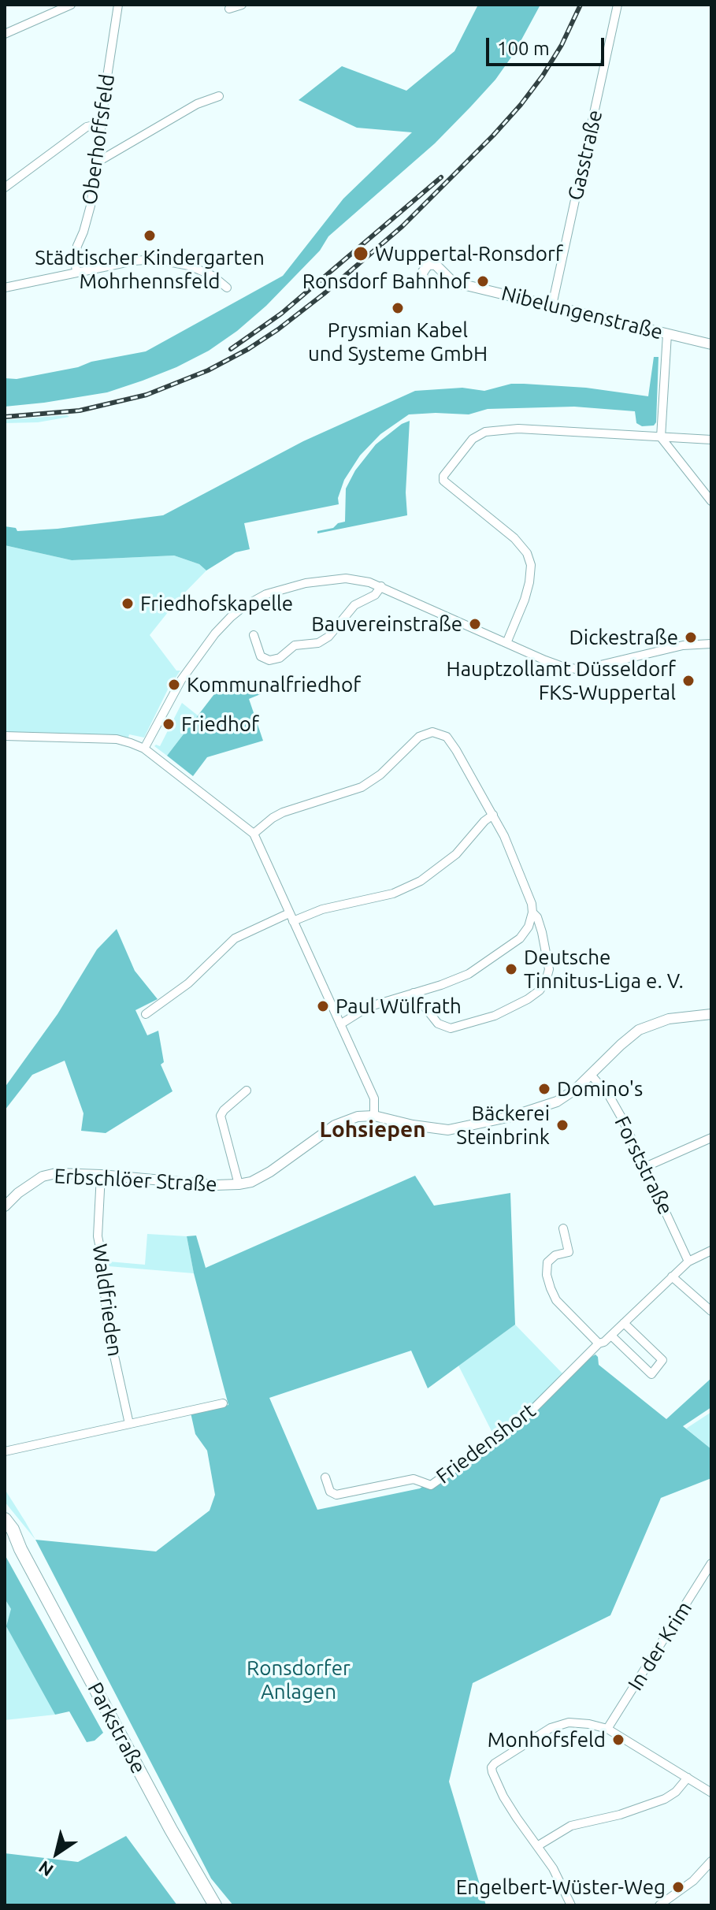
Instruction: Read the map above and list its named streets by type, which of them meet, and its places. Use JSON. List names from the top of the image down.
{
  "streets": {
    "main road": ["Parkstraße"],
    "street": [
      "Oberhoffsfeld",
      "Gasstraße",
      "Nibelungenstraße",
      "Forststraße",
      "Erbschlöer Straße",
      "Waldfrieden",
      "Friedenshort",
      "In der Krim"
    ]
  },
  "crossings": [
    ["Gasstraße", "Nibelungenstraße"],
    ["Forststraße", "Erbschlöer Straße"],
    ["Forststraße", "Friedenshort"],
    ["Erbschlöer Straße", "Waldfrieden"]
  ],
  "districts": ["Lohsiepen"],
  "parks": ["Ronsdorfer Anlagen"],
  "places": [
    "Städtischer Kindergarten Mohrhennsfeld",
    "Wuppertal-Ronsdorf",
    "Ronsdorf Bahnhof",
    "Prysmian Kabel und Systeme GmbH",
    "Friedhofskapelle",
    "Bauvereinstraße",
    "Dickestraße",
    "Hauptzollamt Düsseldorf FKS-Wuppertal",
    "Kommunalfriedhof",
    "Friedhof",
    "Deutsche Tinnitus-Liga e. V.",
    "Paul Wülfrath",
    "Domino's",
    "Bäckerei Steinbrink",
    "Monhofsfeld",
    "Engelbert-Wüster-Weg"
  ],
  "scale_bar": "100 m",
  "north": "bottom left"
}
